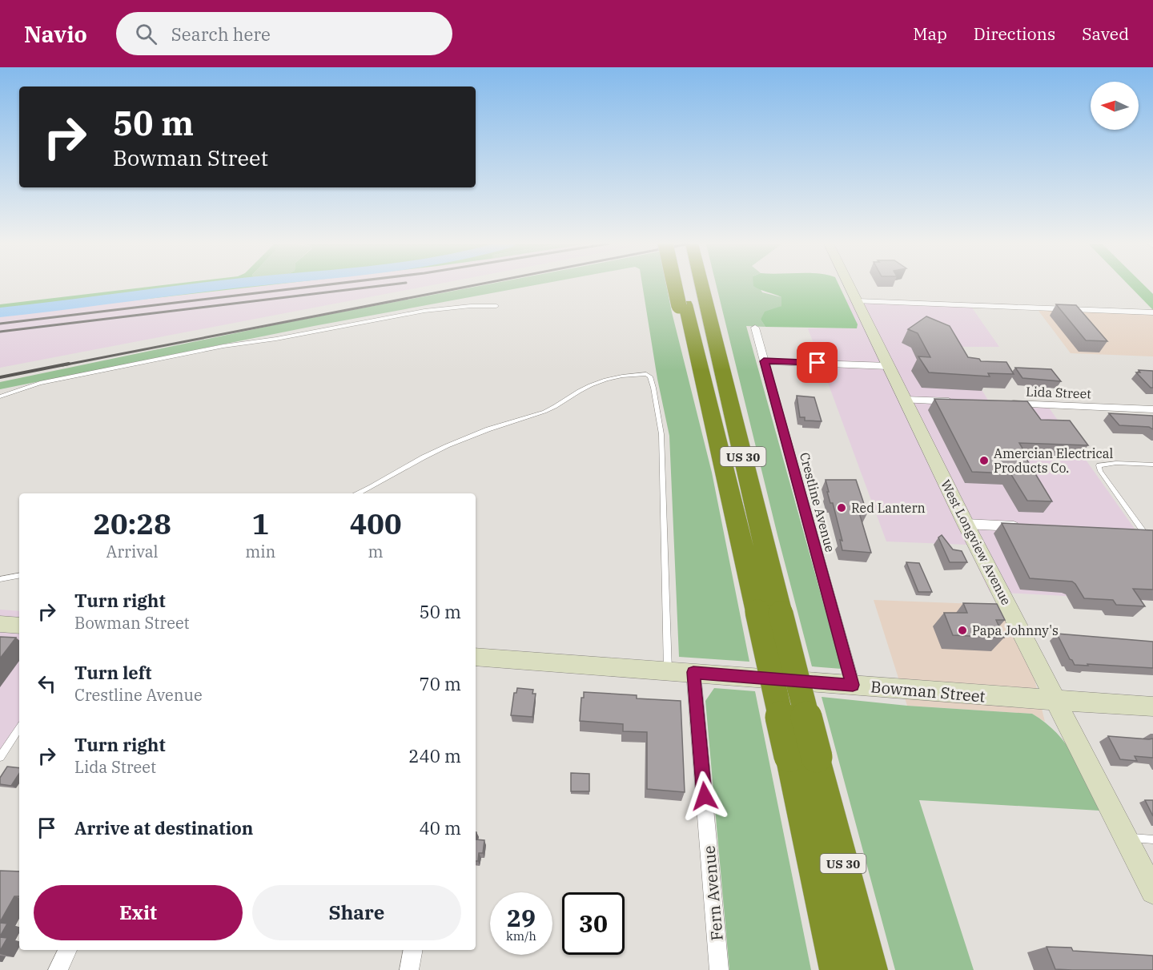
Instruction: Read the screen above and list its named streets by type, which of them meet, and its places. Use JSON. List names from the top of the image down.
{
  "streets": {
    "highway": ["US 30"],
    "street": [
      "Lida Street",
      "Crestline Avenue",
      "West Longview Avenue",
      "Bowman Street",
      "Fern Avenue"
    ]
  },
  "crossings": [
    ["Crestline Avenue", "Bowman Street"],
    ["West Longview Avenue", "Bowman Street"],
    ["Bowman Street", "Fern Avenue"]
  ],
  "places": ["Amercian Electrical Products Co.", "Red Lantern", "Papa Johnny's"],
  "north": "left",
  "page": {
    "header": "Navio",
    "search": "Search here",
    "nav": ["Map", "Directions", "Saved"],
    "turn": ["50 m", "Bowman Street"],
    "eta": [
      "20:28",
      "Arrival",
      "1",
      "min",
      "400",
      "m"
    ],
    "list": [
      {
        "name": "Turn right",
        "note": "Bowman Street",
        "value": "50 m"
      },
      {
        "name": "Turn left",
        "note": "Crestline Avenue",
        "value": "70 m"
      },
      {
        "name": "Turn right",
        "note": "Lida Street",
        "value": "240 m"
      },
      {
        "name": "Arrive at destination",
        "value": "40 m"
      }
    ],
    "buttons": ["Exit", "Share"],
    "speed": "29 km/h",
    "limit": "30"
  }
}
